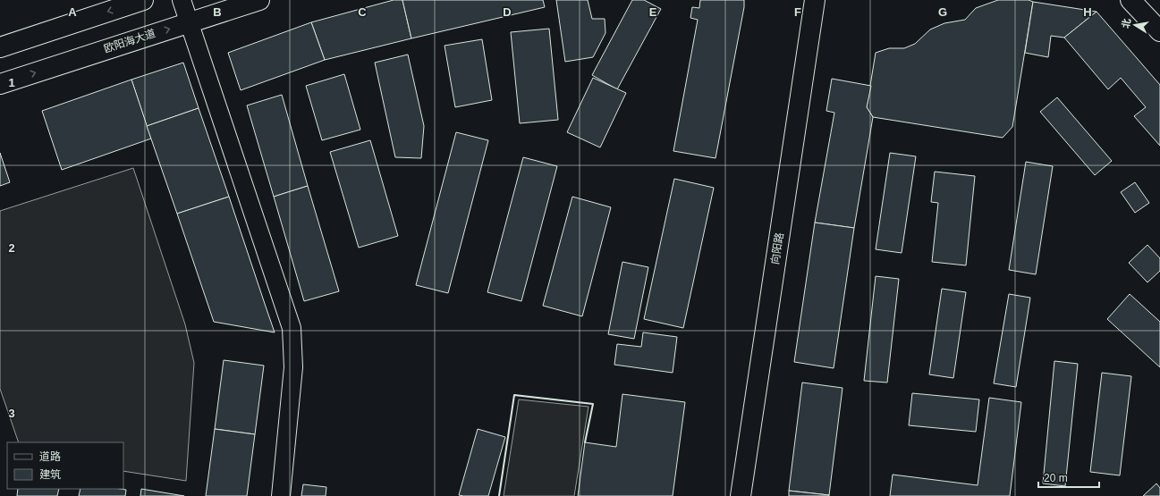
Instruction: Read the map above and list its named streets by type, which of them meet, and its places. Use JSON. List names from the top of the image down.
{
  "streets": {
    "main road": ["欧阳海大道", "向阳路"]
  },
  "legend": ["道路", "建筑"],
  "scale_bar": "20 m",
  "north": "left",
  "grid": {
    "columns": [
      "A",
      "B",
      "C",
      "D",
      "E",
      "F",
      "G",
      "H"
    ],
    "rows": ["1", "2", "3"]
  }
}
